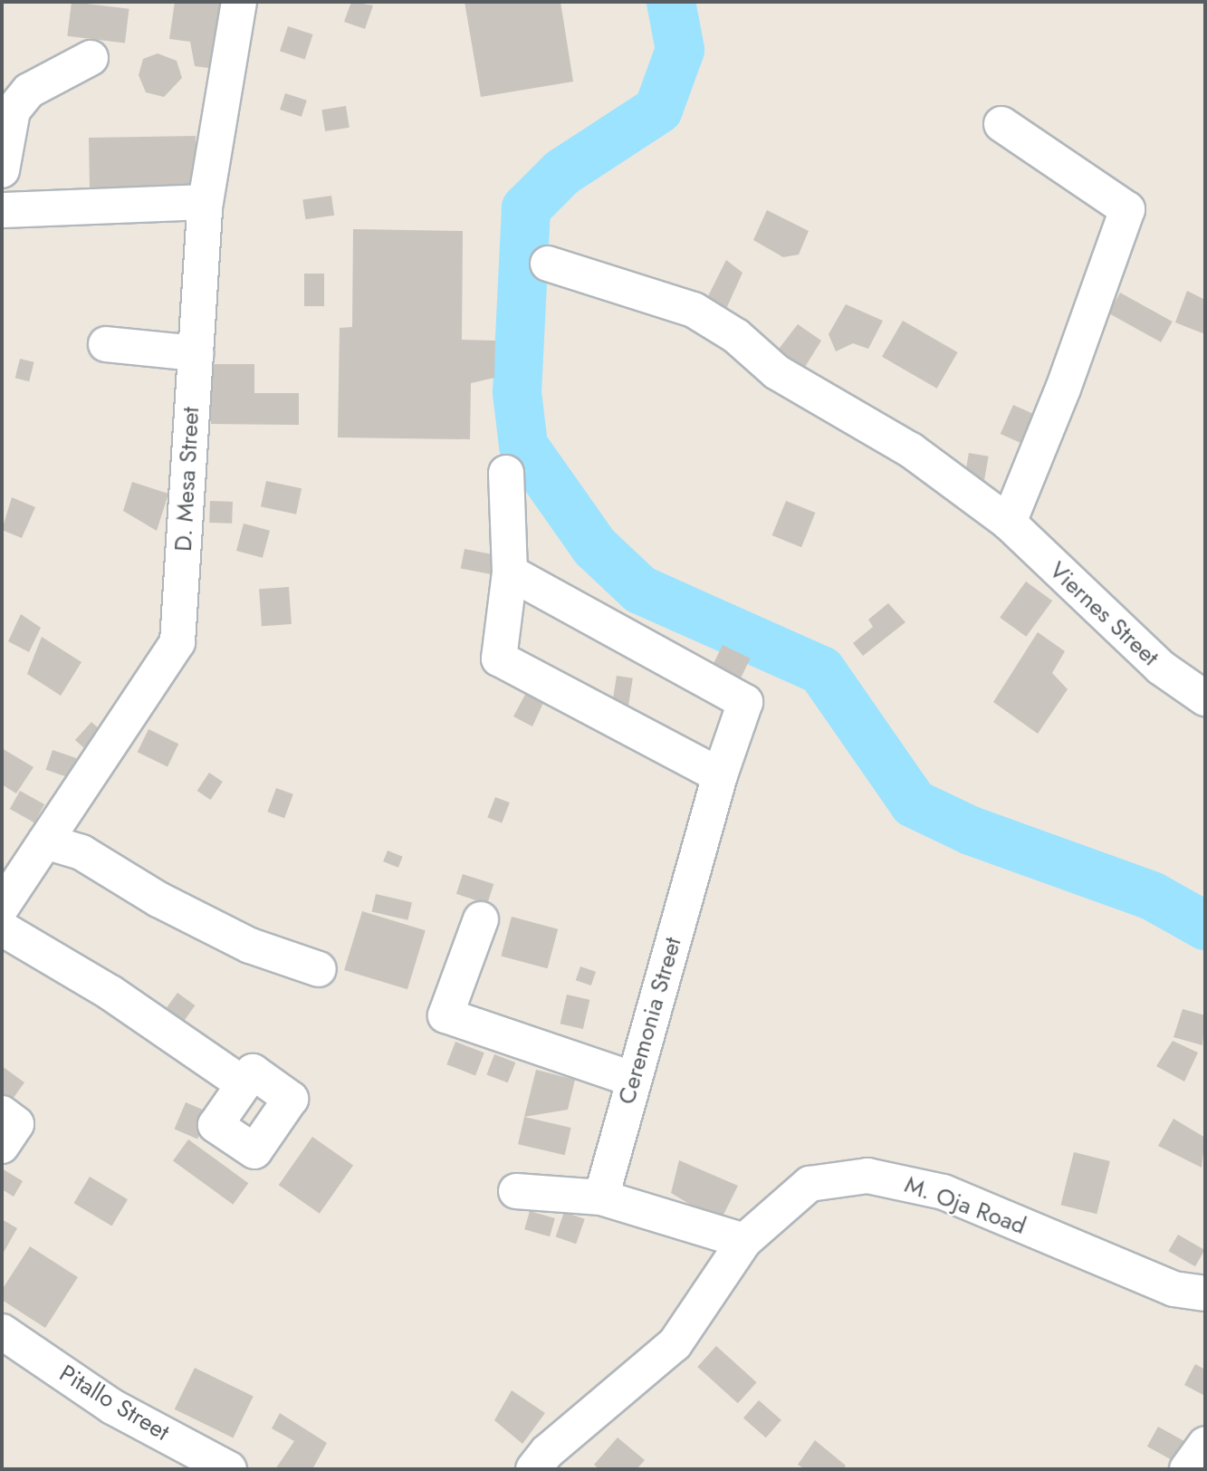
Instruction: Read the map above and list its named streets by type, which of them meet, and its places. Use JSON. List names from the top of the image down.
{
  "streets": {
    "street": [
      "D. Mesa Street",
      "Viernes Street",
      "Ceremonia Street",
      "M. Oja Road",
      "Pitallo Street"
    ]
  }
}
